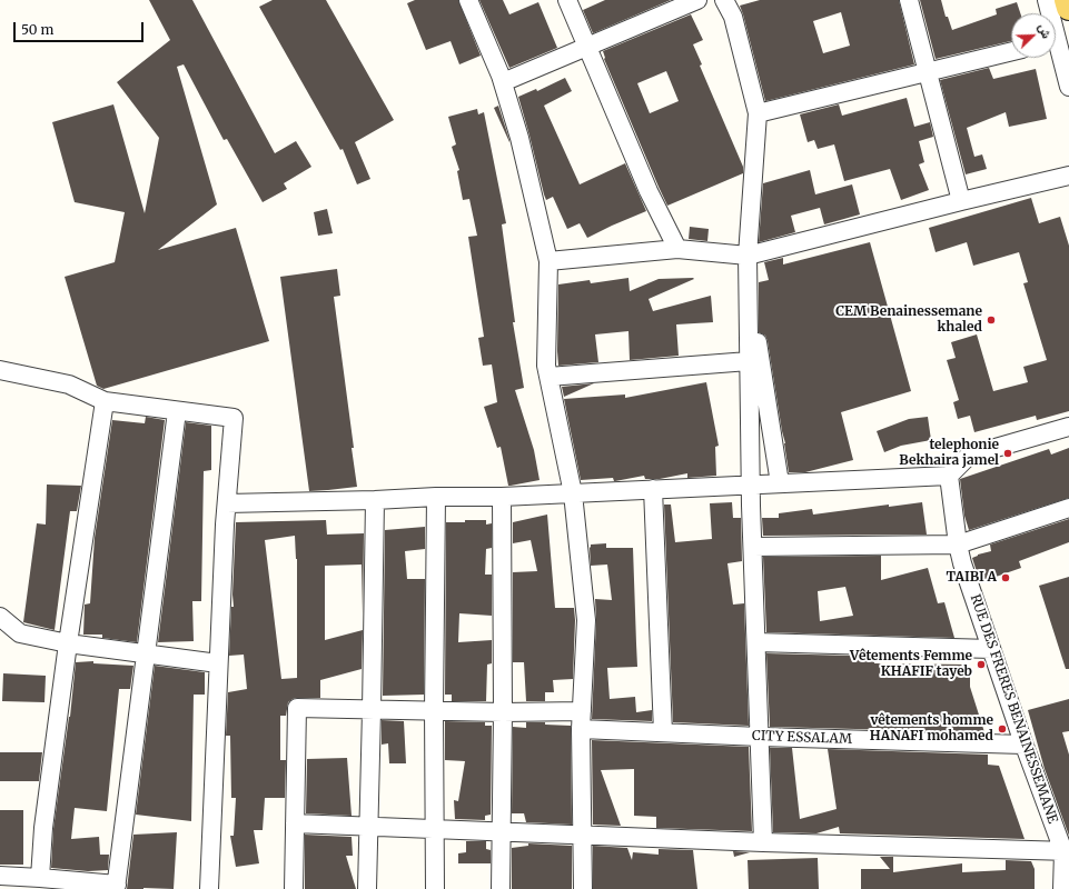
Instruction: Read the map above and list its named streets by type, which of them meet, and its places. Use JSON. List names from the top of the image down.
{
  "streets": {
    "street": ["RUE DES FRERES BENAINESSEMANE", "CITY ESSALAM"]
  },
  "crossings": [
    ["RUE DES FRERES BENAINESSEMANE", "CITY ESSALAM"]
  ],
  "places": [
    "CEM Benainessemane khaled",
    "telephonie Bekhaira jamel",
    "TAIBI A",
    "Vêtements Femme KHAFIF tayeb",
    "vêtements homme HANAFI mohamed"
  ],
  "scale_bar": "50 m",
  "north": "top right"
}
